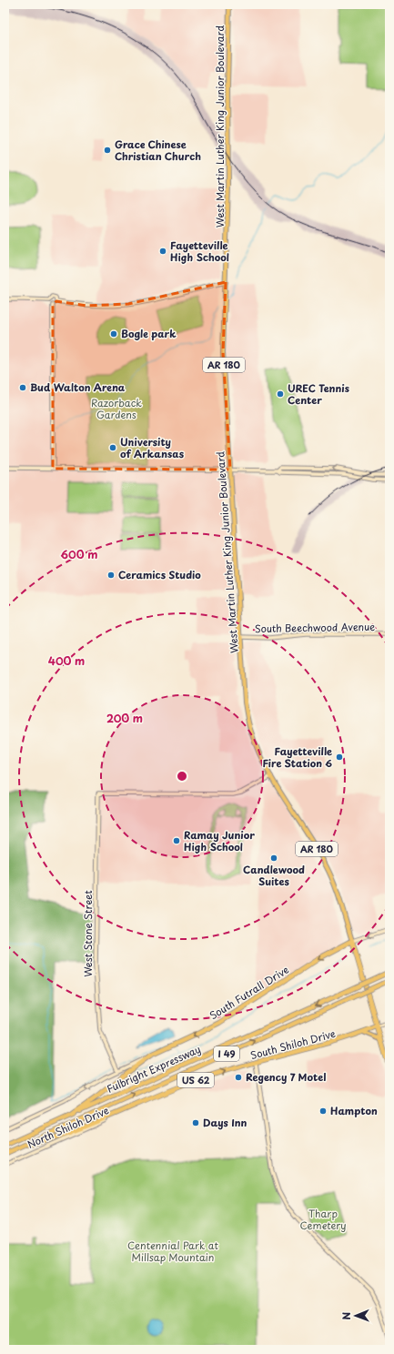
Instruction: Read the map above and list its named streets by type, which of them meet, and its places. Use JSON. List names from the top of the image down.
{
  "streets": {
    "highway": [
      "West Martin Luther King Junior Boulevard",
      "South Futrall Drive",
      "South Shiloh Drive",
      "I 49",
      "Fulbright Expressway",
      "US 62"
    ],
    "main road": ["AR 180"],
    "street": ["South Beechwood Avenue", "West Stone Street", "North Shiloh Drive"]
  },
  "crossings": [
    ["West Martin Luther King Junior Boulevard", "South Beechwood Avenue"],
    ["West Martin Luther King Junior Boulevard", "West Stone Street"],
    ["West Martin Luther King Junior Boulevard", "South Futrall Drive"],
    ["West Martin Luther King Junior Boulevard", "South Shiloh Drive"],
    ["West Stone Street", "South Futrall Drive"],
    ["South Shiloh Drive", "US 62"],
    ["South Shiloh Drive", "North Shiloh Drive"],
    ["Fulbright Expressway", "US 62"],
    ["US 62", "North Shiloh Drive"]
  ],
  "one_way": ["South Futrall Drive", "South Shiloh Drive"],
  "parks": ["Razorback Gardens", "Tharp Cemetery", "Centennial Park at Millsap Mountain"],
  "places": [
    "Grace Chinese Christian Church",
    "Fayetteville High School",
    "Bogle park",
    "Bud Walton Arena",
    "UREC Tennis Center",
    "University of Arkansas",
    "Ceramics Studio",
    "Fayetteville Fire Station 6",
    "Ramay Junior High School",
    "Candlewood Suites",
    "Regency 7 Motel",
    "Hampton",
    "Days Inn"
  ],
  "north": "left",
  "rings": ["600 m", "400 m", "200 m"]
}
